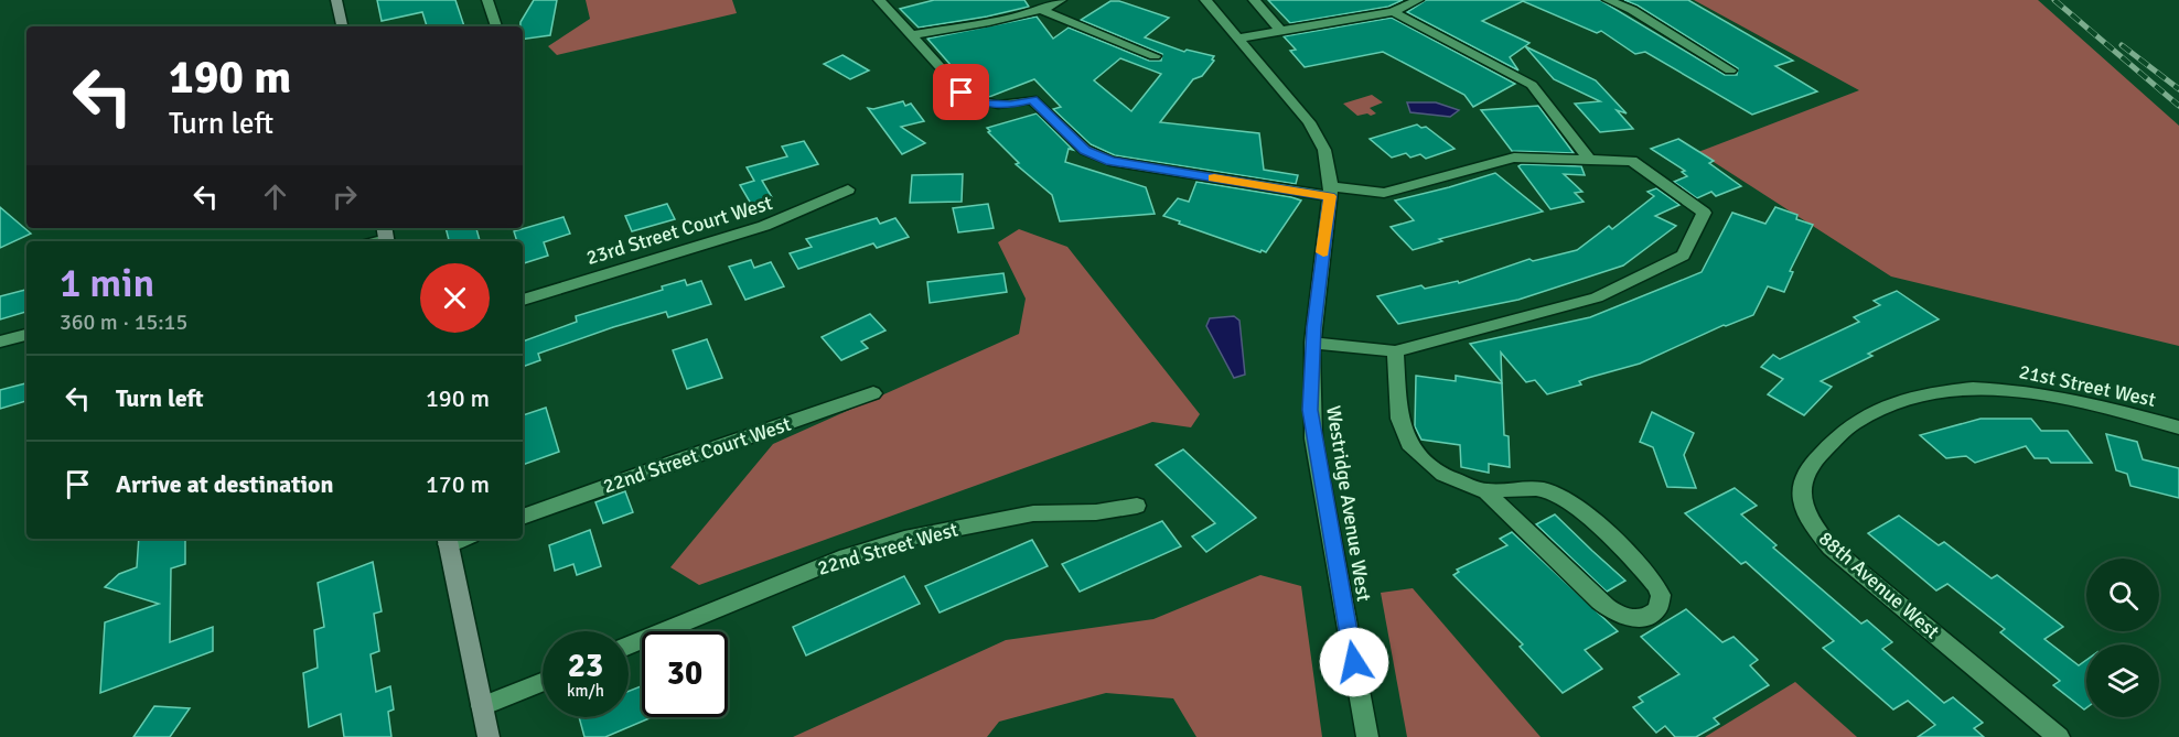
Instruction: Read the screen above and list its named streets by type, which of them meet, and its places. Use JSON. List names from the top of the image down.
{
  "streets": {
    "street": [
      "23rd Street Court West",
      "21st Street West",
      "22nd Street Court West",
      "Westridge Avenue West",
      "22nd Street West",
      "88th Avenue West"
    ]
  },
  "crossings": [
    ["21st Street West", "88th Avenue West"]
  ],
  "page": {
    "turn": ["190 m", "Turn left"],
    "heading": ["1 min", "360 m · 15:15"],
    "list": [
      {
        "name": "Turn left",
        "value": "190 m"
      },
      {
        "name": "Arrive at destination",
        "value": "170 m"
      }
    ],
    "speed": "23 km/h",
    "limit": "30"
  }
}
